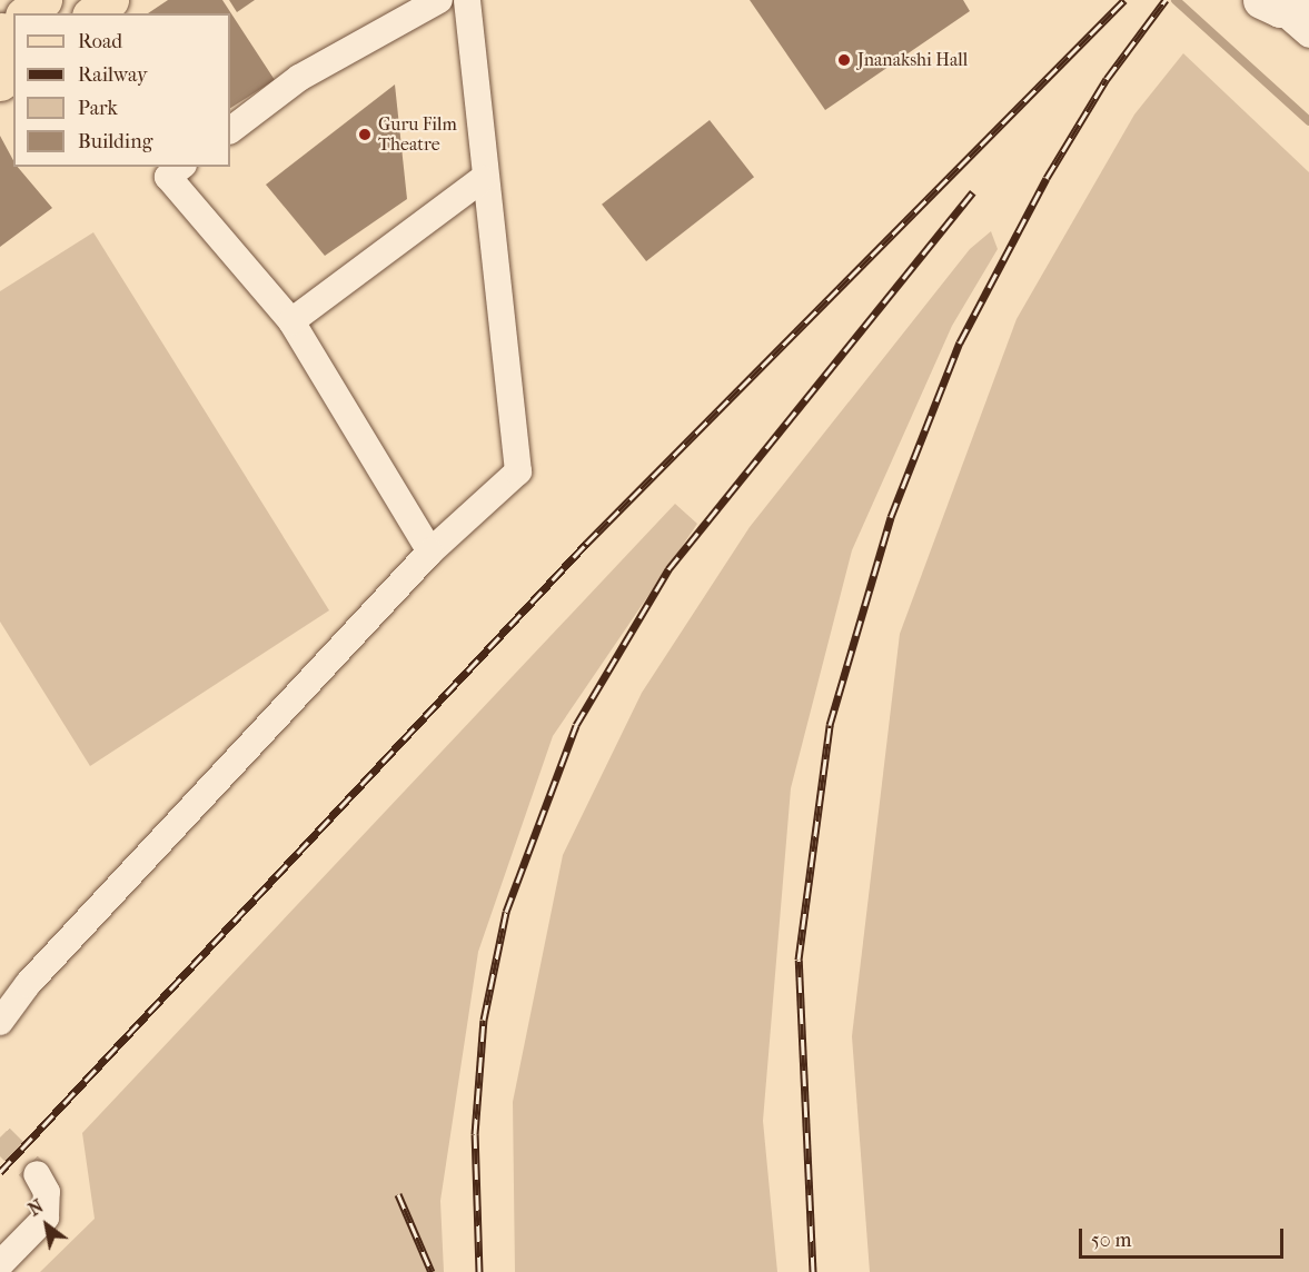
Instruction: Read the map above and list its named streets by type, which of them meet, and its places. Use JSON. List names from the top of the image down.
{
  "places": ["Jnanakshi Hall", "Guru Film Theatre"],
  "legend": [
    "Road",
    "Railway",
    "Park",
    "Building"
  ],
  "scale_bar": "50 m",
  "north": "top left"
}
